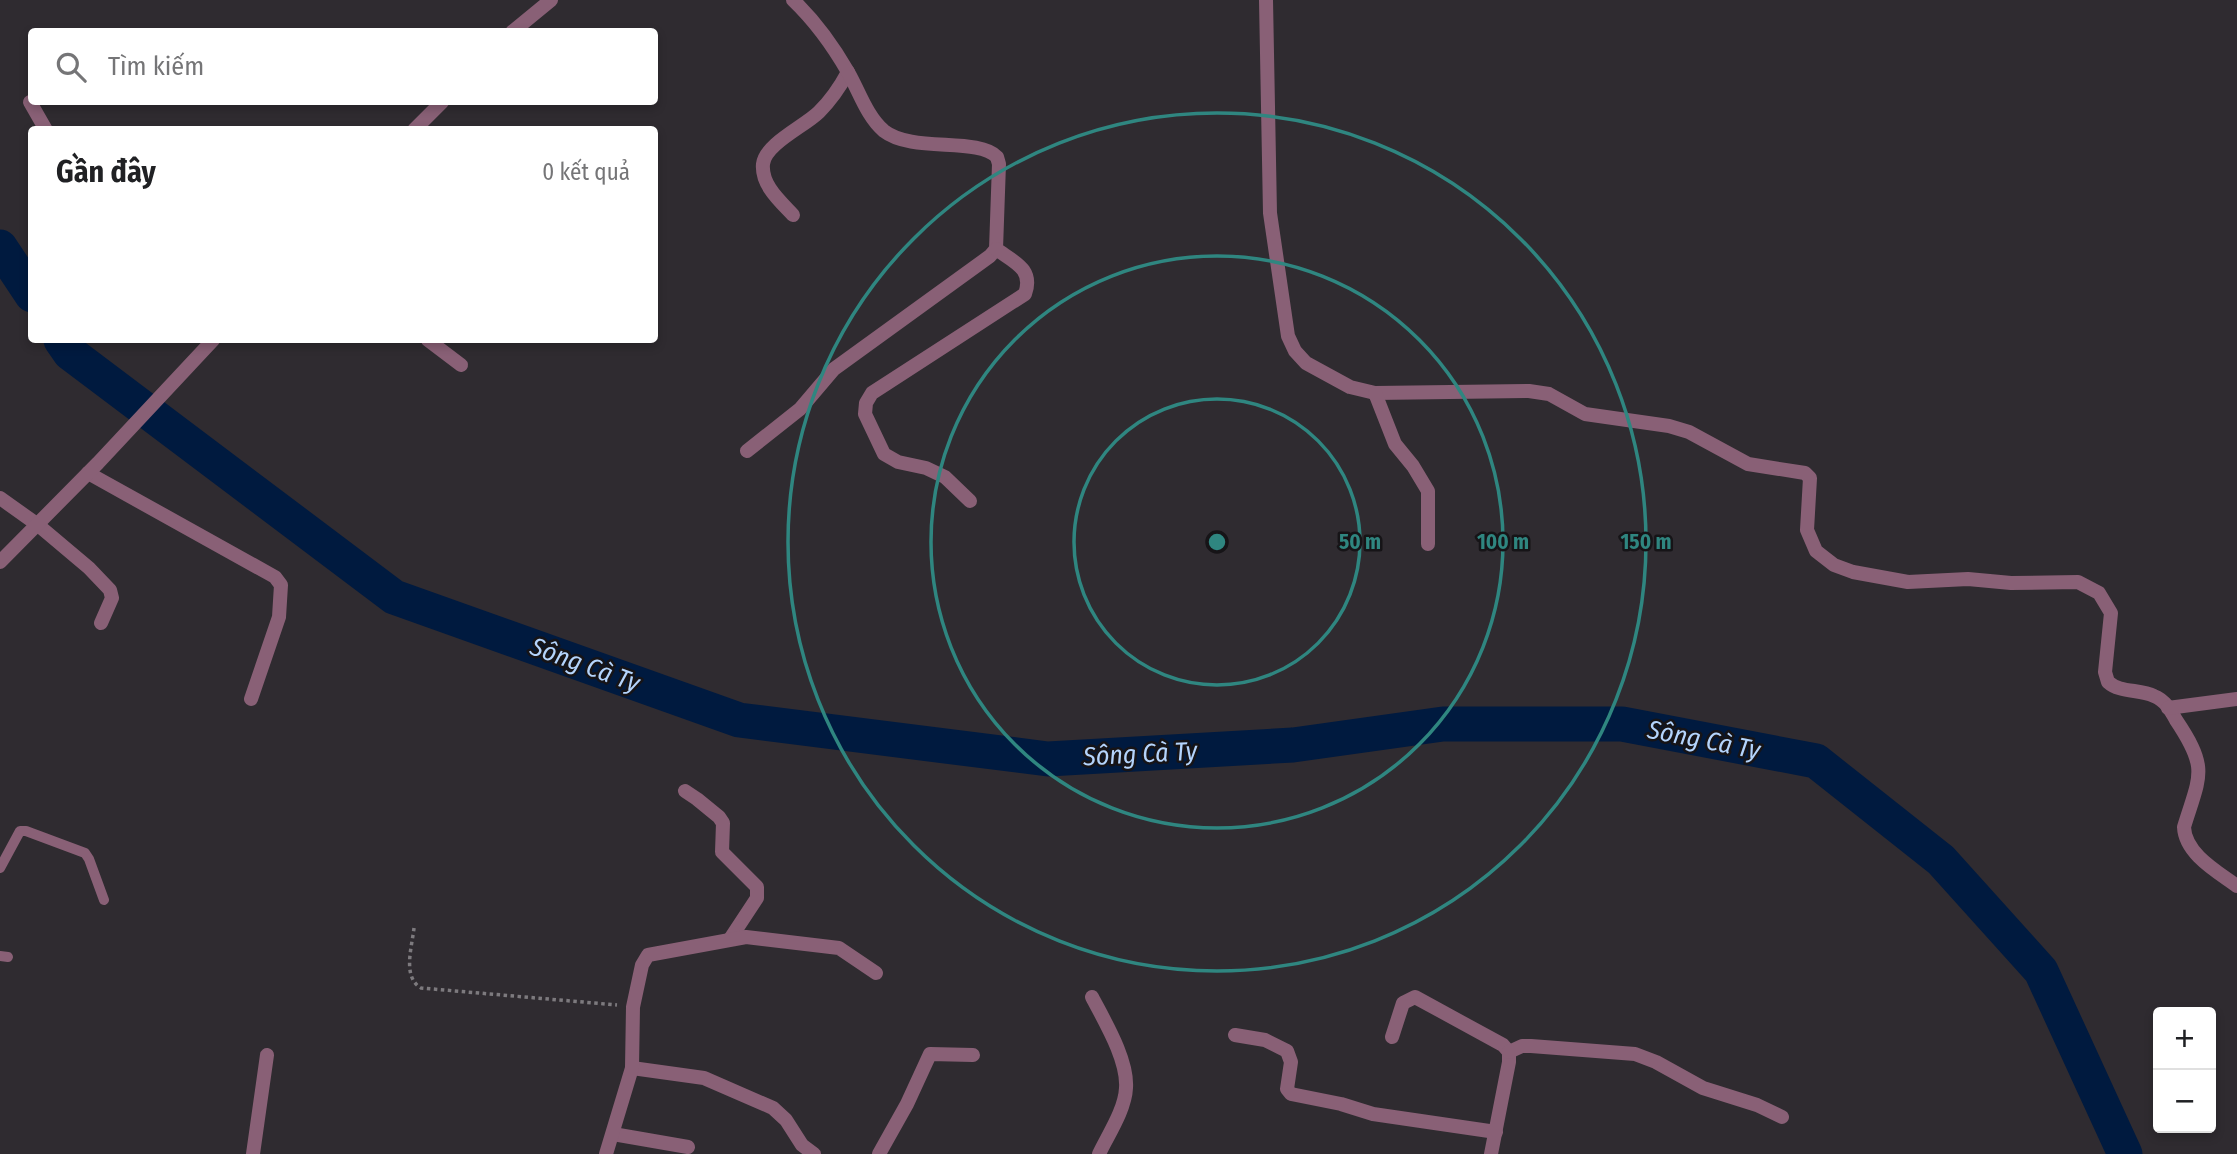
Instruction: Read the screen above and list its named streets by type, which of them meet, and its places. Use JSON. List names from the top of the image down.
{
  "water": ["Sông Cà Ty"],
  "page": {
    "search": "Tìm kiếm",
    "heading": ["Gần đây", "0 kết quả"],
    "map_buttons": ["+", "−"]
  },
  "rings": ["50 m", "100 m", "150 m"]
}
